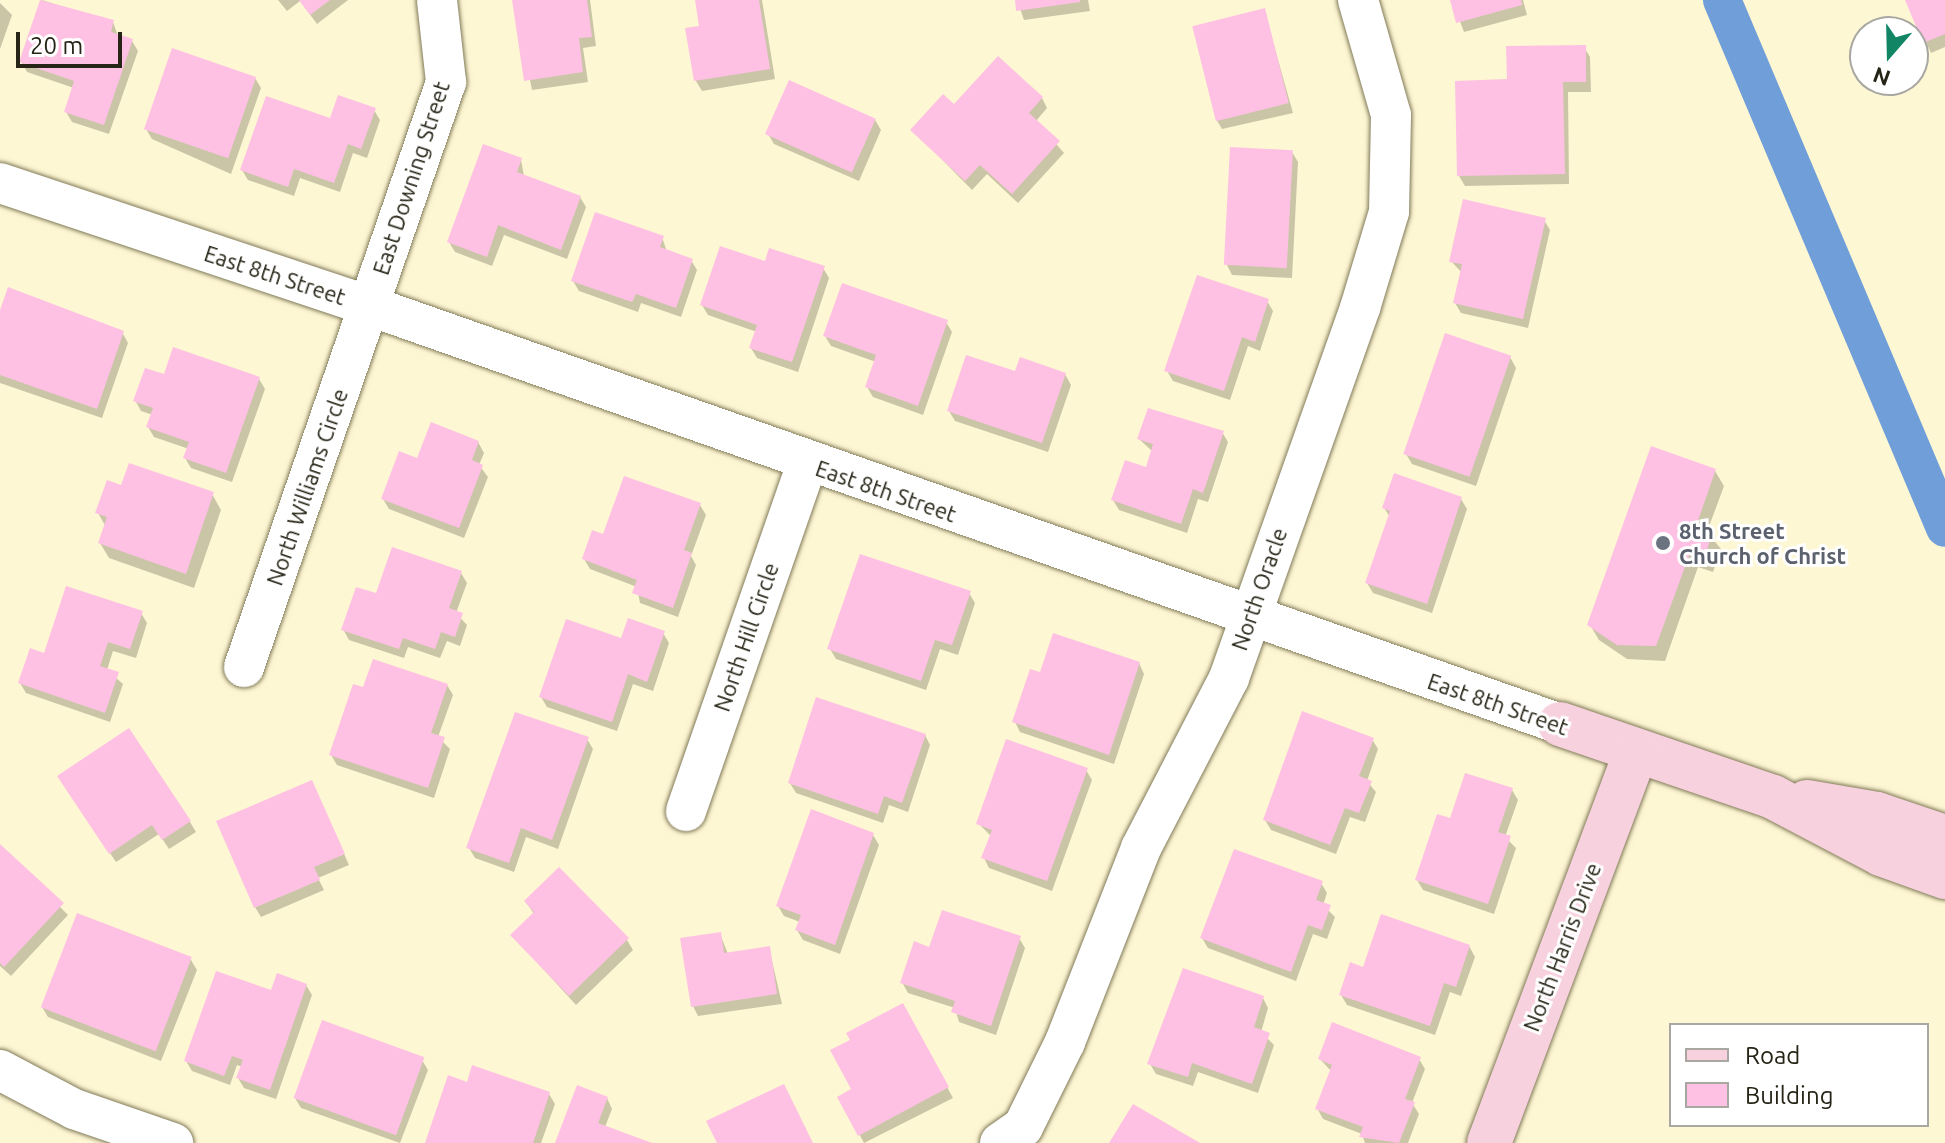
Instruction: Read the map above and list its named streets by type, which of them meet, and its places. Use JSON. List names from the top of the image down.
{
  "streets": {
    "street": [
      "East Downing Street",
      "East 8th Street",
      "North Williams Circle",
      "North Oracle",
      "North Hill Circle",
      "North Harris Drive"
    ]
  },
  "crossings": [
    ["East Downing Street", "East 8th Street"],
    ["East Downing Street", "North Williams Circle"],
    ["East 8th Street", "North Williams Circle"],
    ["East 8th Street", "North Oracle"],
    ["East 8th Street", "North Hill Circle"],
    ["East 8th Street", "North Harris Drive"]
  ],
  "places": ["8th Street Church of Christ"],
  "legend": ["Road", "Building"],
  "scale_bar": "20 m",
  "north": "bottom"
}
